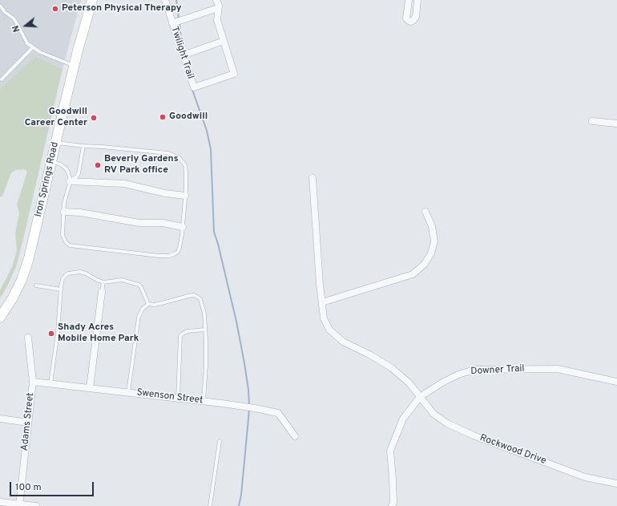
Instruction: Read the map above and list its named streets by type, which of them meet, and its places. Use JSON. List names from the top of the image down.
{
  "streets": {
    "main road": ["Iron Springs Road"],
    "street": [
      "Twilight Trail",
      "Downer Trail",
      "Swenson Street",
      "Adams Street",
      "Rockwood Drive"
    ]
  },
  "crossings": [
    ["Downer Trail", "Rockwood Drive"],
    ["Swenson Street", "Adams Street"]
  ],
  "places": [
    "Peterson Physical Therapy",
    "Goodwill",
    "Goodwill Career Center",
    "Beverly Gardens RV Park office",
    "Shady Acres Mobile Home Park"
  ],
  "scale_bar": "100 m",
  "north": "left"
}
